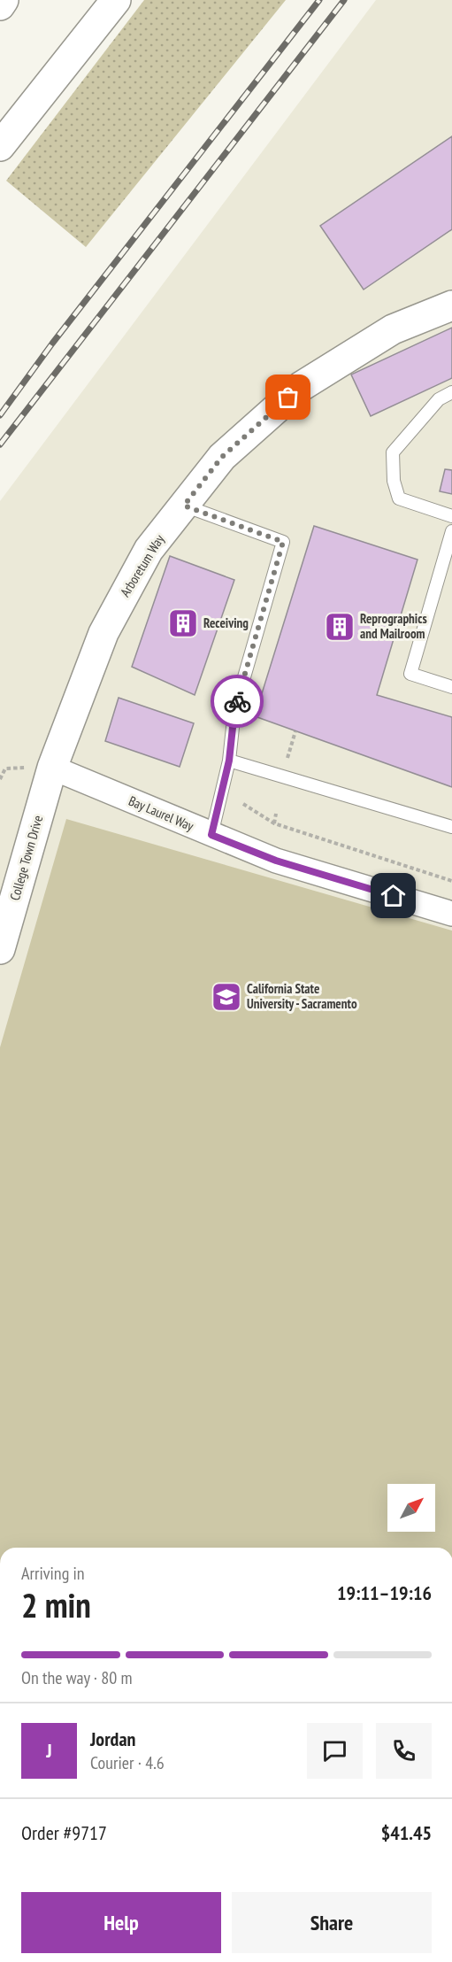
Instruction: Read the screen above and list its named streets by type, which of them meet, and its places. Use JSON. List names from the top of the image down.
{
  "streets": {
    "street": ["Arboretum Way", "Bay Laurel Way", "College Town Drive"]
  },
  "crossings": [
    ["Arboretum Way", "Bay Laurel Way"],
    ["Arboretum Way", "College Town Drive"],
    ["Bay Laurel Way", "College Town Drive"]
  ],
  "places": {
    "building": ["Receiving", "Reprographics and Mailroom"],
    "school or university": ["California State University - Sacramento"]
  },
  "north": "top right",
  "page": {
    "heading": ["2 min", "Arriving in", "19:11–19:16"],
    "panel": [
      "Jordan",
      "Courier · 4.6",
      "Order #9717",
      "$41.45"
    ],
    "bar": "On the way · 80 m",
    "round": "J",
    "buttons": ["Help", "Share"]
  }
}
